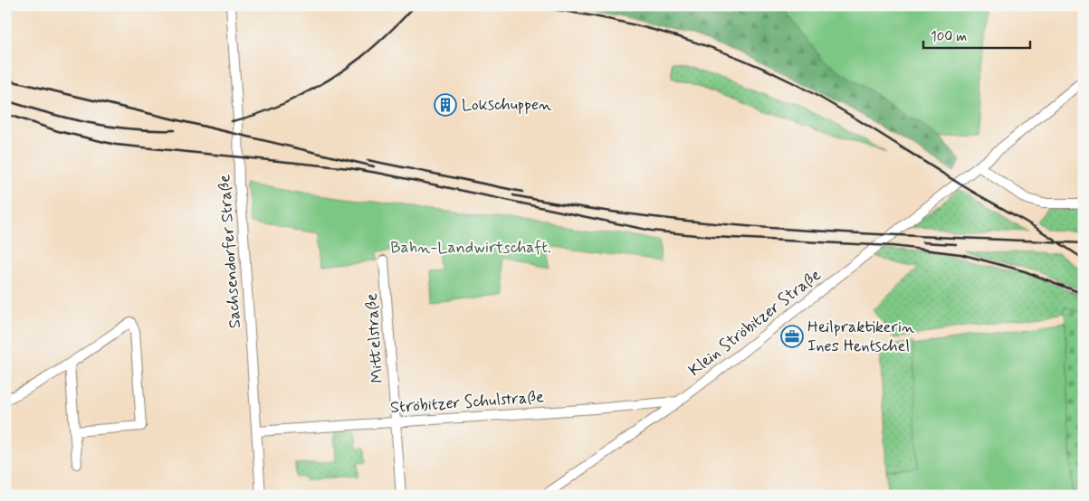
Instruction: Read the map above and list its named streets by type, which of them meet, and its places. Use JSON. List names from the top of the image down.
{
  "streets": {
    "street": [
      "Sachsendorfer Straße",
      "Klein Ströbitzer Straße",
      "Mittelstraße",
      "Ströbitzer Schulstraße"
    ]
  },
  "crossings": [
    ["Sachsendorfer Straße", "Ströbitzer Schulstraße"],
    ["Klein Ströbitzer Straße", "Ströbitzer Schulstraße"],
    ["Mittelstraße", "Ströbitzer Schulstraße"]
  ],
  "parks": ["Bahn-Landwirtschaft."],
  "places": {
    "building": ["Lokschuppen"],
    "office": ["Heilpraktikerin Ines Hentschel"]
  },
  "scale_bar": "100 m"
}
